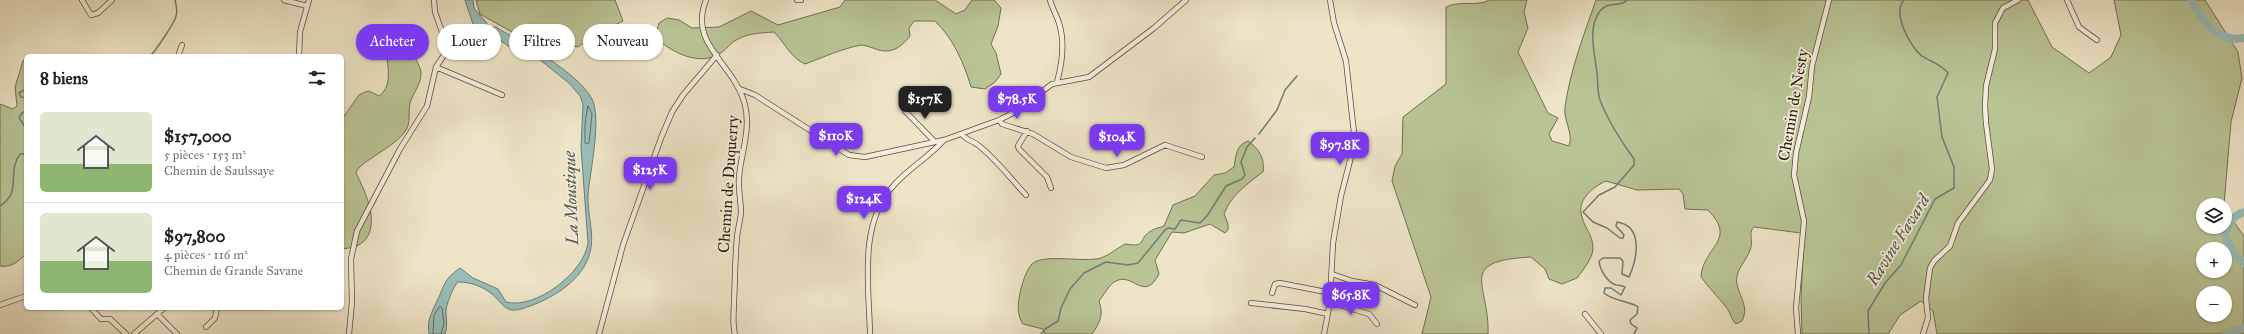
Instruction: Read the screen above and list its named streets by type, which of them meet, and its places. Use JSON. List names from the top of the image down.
{
  "streets": {
    "street": ["Chemin de Nesty", "Chemin de Duquerry"]
  },
  "water": ["La Moustique", "Ravine Favard"],
  "page": {
    "chip": [
      "Acheter",
      "Louer",
      "Filtres",
      "Nouveau"
    ],
    "heading": "8 biens",
    "price": [
      "$157K",
      "$78.5K",
      "$110K",
      "$104K",
      "$97.8K",
      "$125K",
      "$124K",
      "$65.8K"
    ],
    "list": [
      {
        "name": "$157,000",
        "note": "5 pièces · 153 m² · Chemin de Saulssaye"
      },
      {
        "name": "$97,800",
        "note": "4 pièces · 116 m² · Chemin de Grande Savane"
      }
    ],
    "map_buttons": ["+", "−"]
  }
}
